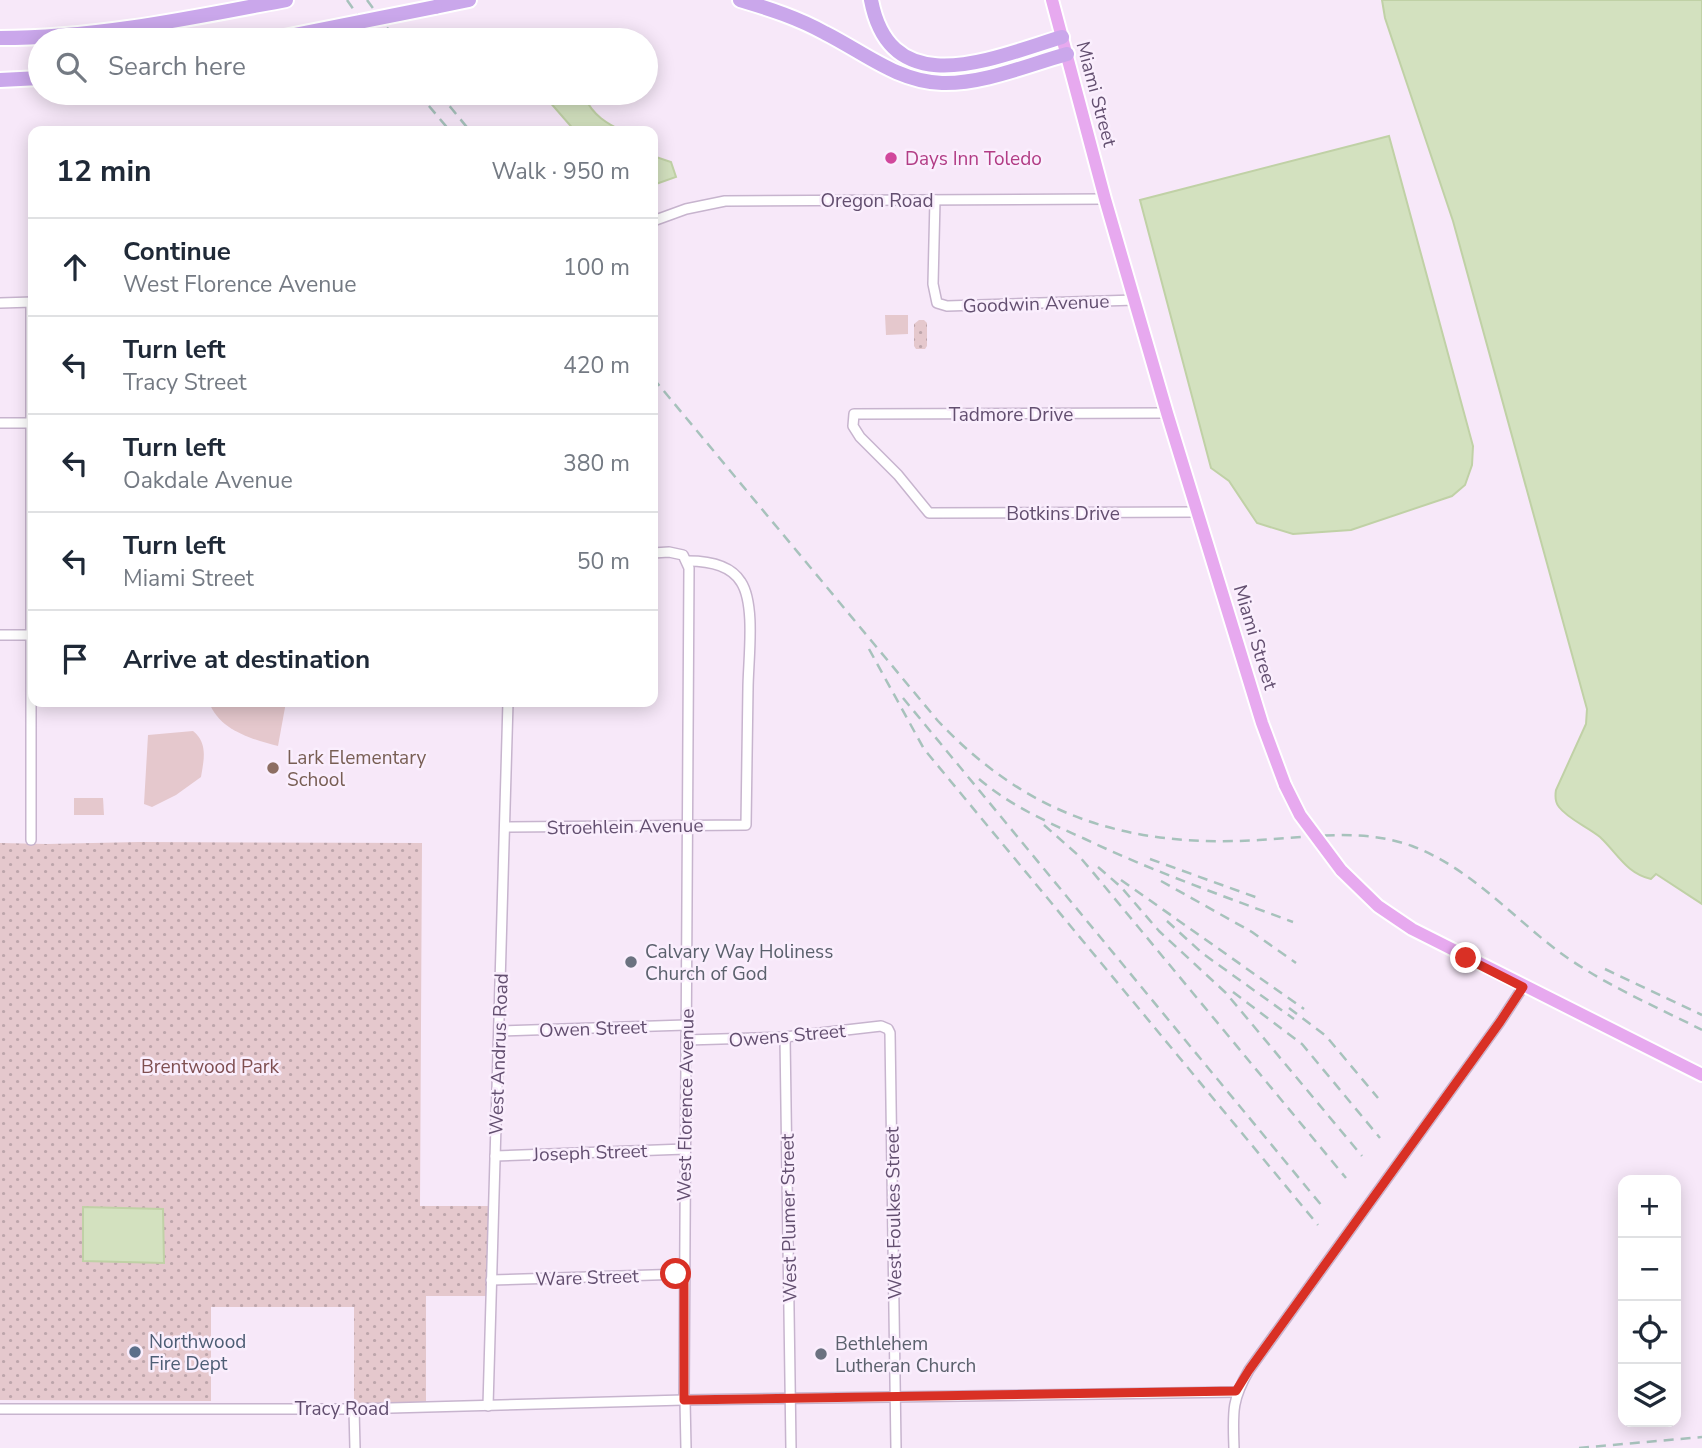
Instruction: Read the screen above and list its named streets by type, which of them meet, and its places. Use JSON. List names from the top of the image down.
{
  "streets": {
    "main road": ["Miami Street"],
    "street": [
      "Oregon Road",
      "Goodwin Avenue",
      "Tadmore Drive",
      "Botkins Drive",
      "Stroehlein Avenue",
      "Owen Street",
      "Owens Street",
      "West Andrus Road",
      "West Florence Avenue",
      "Joseph Street",
      "West Foulkes Street",
      "West Plumer Street",
      "Ware Street",
      "Tracy Road"
    ]
  },
  "crossings": [
    ["Miami Street", "Oregon Road"],
    ["Miami Street", "Goodwin Avenue"],
    ["Miami Street", "Tadmore Drive"],
    ["Miami Street", "Botkins Drive"],
    ["Oregon Road", "Goodwin Avenue"],
    ["Tadmore Drive", "Botkins Drive"],
    ["Stroehlein Avenue", "West Andrus Road"],
    ["Stroehlein Avenue", "West Florence Avenue"],
    ["Owen Street", "West Andrus Road"],
    ["Owen Street", "West Florence Avenue"],
    ["Owens Street", "West Florence Avenue"],
    ["Owens Street", "West Foulkes Street"],
    ["Owens Street", "West Plumer Street"],
    ["West Andrus Road", "Joseph Street"],
    ["West Andrus Road", "Ware Street"],
    ["West Andrus Road", "Tracy Road"],
    ["West Florence Avenue", "Joseph Street"],
    ["West Florence Avenue", "Ware Street"],
    ["West Florence Avenue", "Tracy Road"],
    ["West Foulkes Street", "Tracy Road"],
    ["West Plumer Street", "Tracy Road"]
  ],
  "parks": ["Brentwood Park"],
  "places": [
    "Days Inn Toledo",
    "Lark Elementary School",
    "Calvary Way Holiness Church of God",
    "Northwood Fire Dept",
    "Bethlehem Lutheran Church"
  ],
  "page": {
    "search": "Search here",
    "heading": ["12 min", "Walk · 950 m"],
    "list": [
      ["Continue", "West Florence Avenue", "100 m"],
      ["Turn left", "Tracy Street", "420 m"],
      ["Turn left", "Oakdale Avenue", "380 m"],
      ["Turn left", "Miami Street", "50 m"],
      "Arrive at destination"
    ],
    "map_buttons": ["+", "−"]
  }
}
